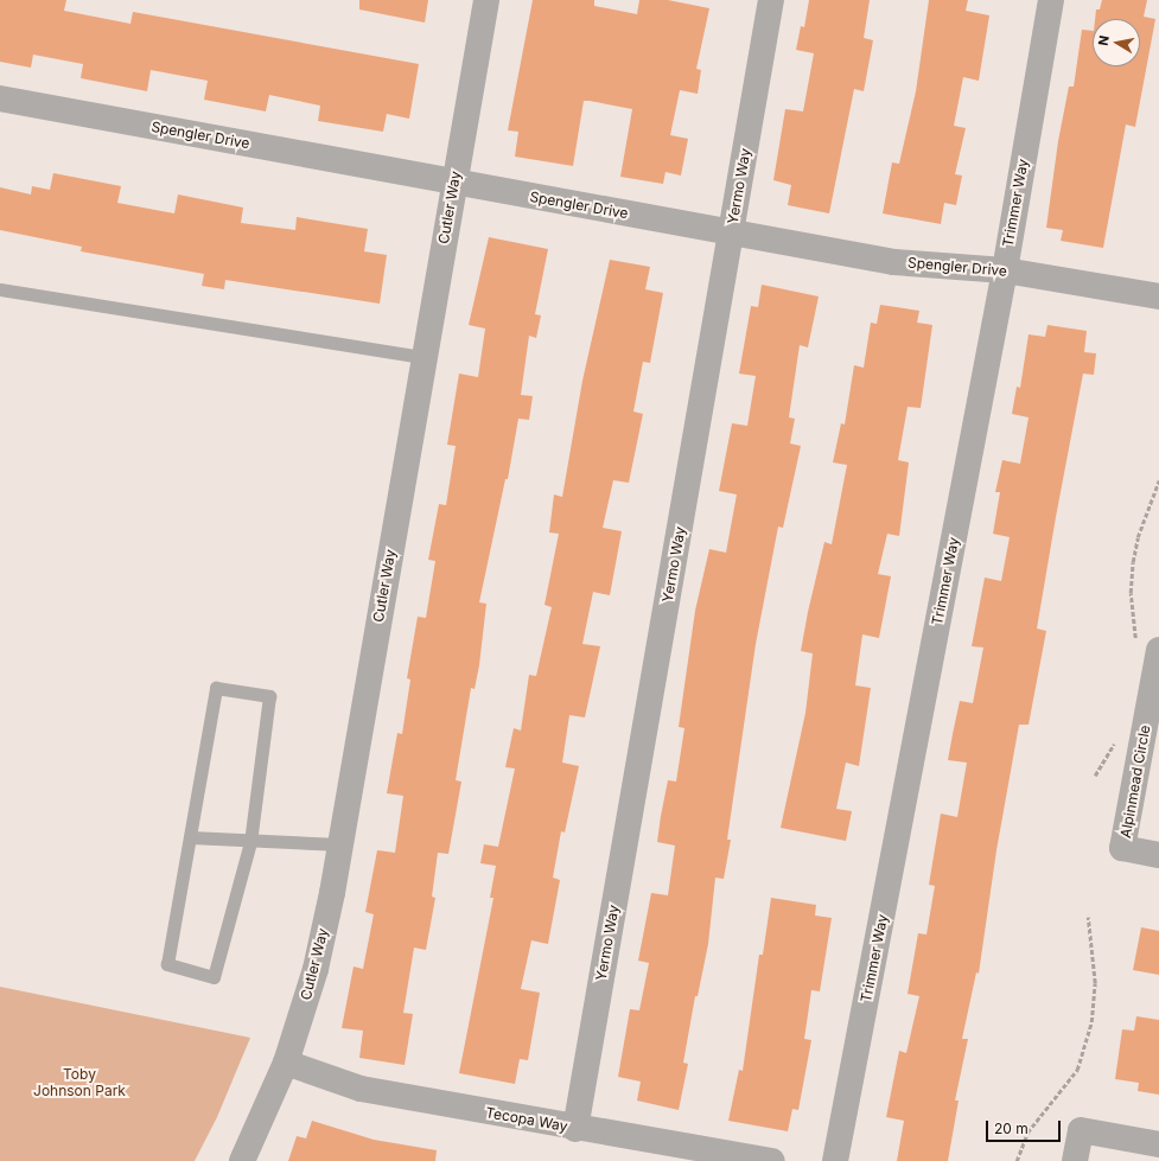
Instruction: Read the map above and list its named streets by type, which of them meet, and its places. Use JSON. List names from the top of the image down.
{
  "streets": {
    "street": [
      "Spengler Drive",
      "Yermo Way",
      "Trimmer Way",
      "Cutler Way",
      "Alpinmead Circle",
      "Tecopa Way"
    ]
  },
  "crossings": [
    ["Spengler Drive", "Yermo Way"],
    ["Spengler Drive", "Trimmer Way"],
    ["Spengler Drive", "Cutler Way"],
    ["Yermo Way", "Tecopa Way"],
    ["Cutler Way", "Tecopa Way"]
  ],
  "parks": ["Toby Johnson Park"],
  "scale_bar": "20 m",
  "north": "left"
}
